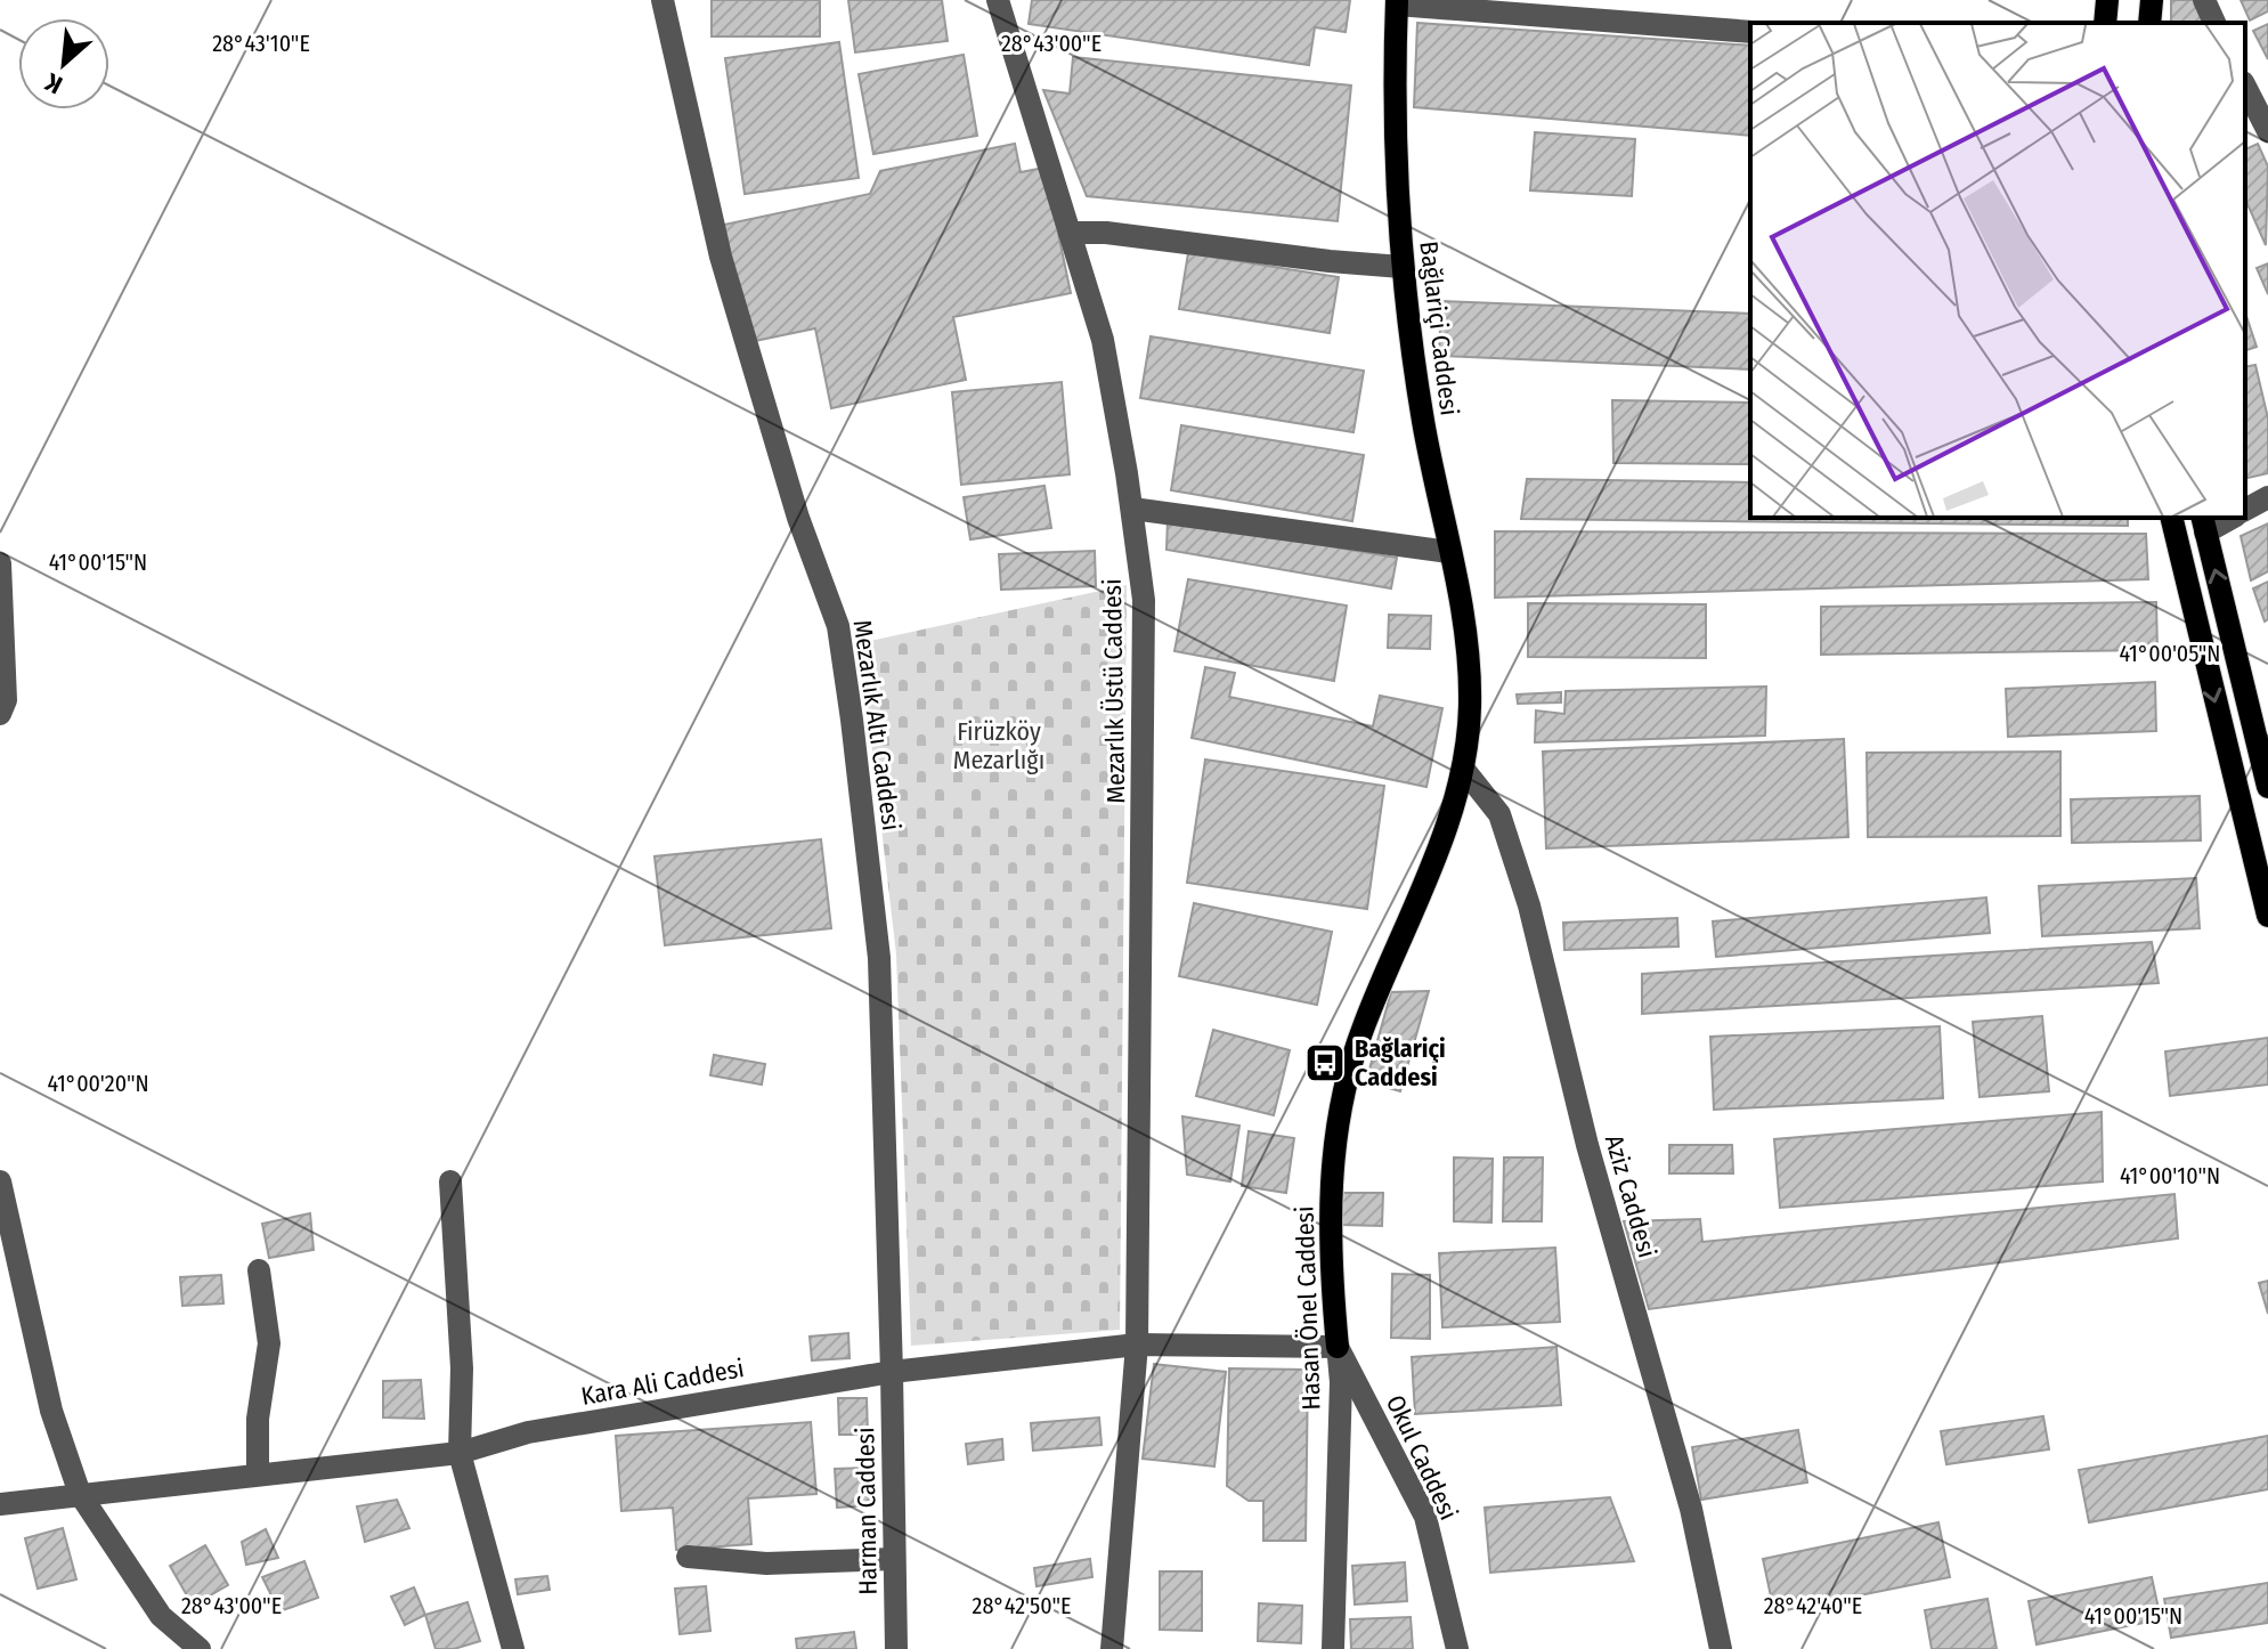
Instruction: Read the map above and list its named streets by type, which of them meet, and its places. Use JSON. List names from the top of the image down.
{
  "streets": {
    "main road": ["Bağlariçi Caddesi", "Hasan Önel Caddesi"],
    "street": [
      "Mezarlık Üstü Caddesi",
      "Mezarlık Altı Caddesi",
      "Aziz Caddesi",
      "Kara Ali Caddesi",
      "Okul Caddesi",
      "Harman Caddesi"
    ]
  },
  "crossings": [
    ["Bağlariçi Caddesi", "Aziz Caddesi"],
    ["Bağlariçi Caddesi", "Hasan Önel Caddesi"],
    ["Mezarlık Üstü Caddesi", "Kara Ali Caddesi"],
    ["Mezarlık Altı Caddesi", "Kara Ali Caddesi"],
    ["Mezarlık Altı Caddesi", "Harman Caddesi"],
    ["Aziz Caddesi", "Hasan Önel Caddesi"],
    ["Hasan Önel Caddesi", "Kara Ali Caddesi"],
    ["Hasan Önel Caddesi", "Okul Caddesi"],
    ["Kara Ali Caddesi", "Okul Caddesi"],
    ["Kara Ali Caddesi", "Harman Caddesi"]
  ],
  "parks": ["Firüzköy Mezarlığı"],
  "places": {
    "bus stop": ["Bağlariçi Caddesi"]
  },
  "north": "bottom left",
  "coordinates": [
    "28°43'10\"E",
    "28°43'00\"E",
    "41°00'15\"N",
    "41°00'05\"N",
    "41°00'20\"N",
    "41°00'10\"N",
    "28°42'50\"E",
    "28°42'40\"E"
  ]
}
